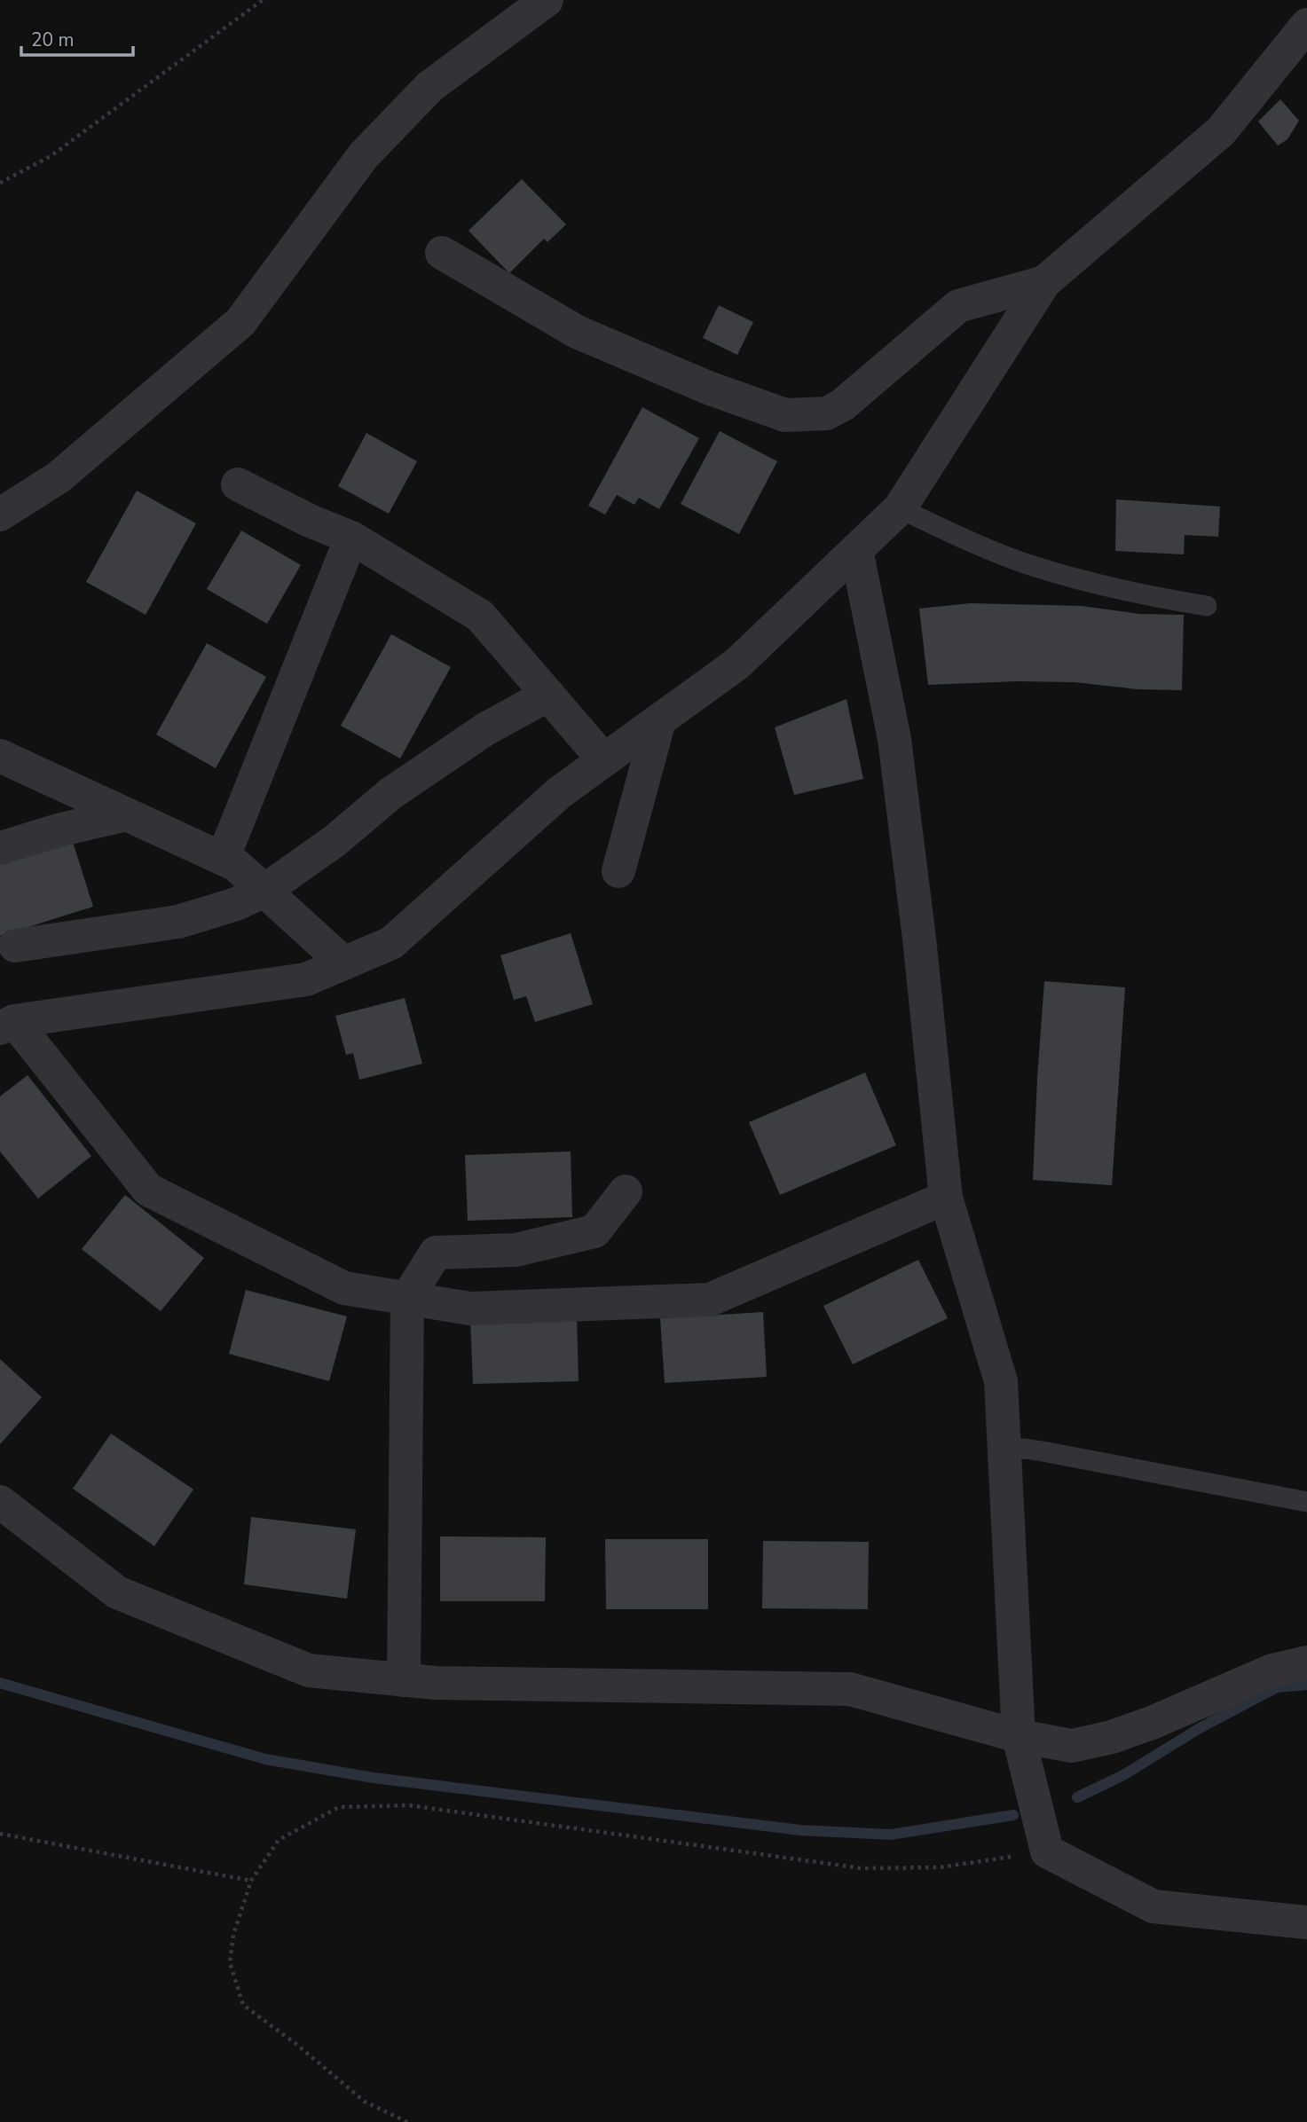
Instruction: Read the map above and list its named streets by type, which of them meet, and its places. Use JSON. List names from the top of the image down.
{
  "scale_bar": "20 m"
}
